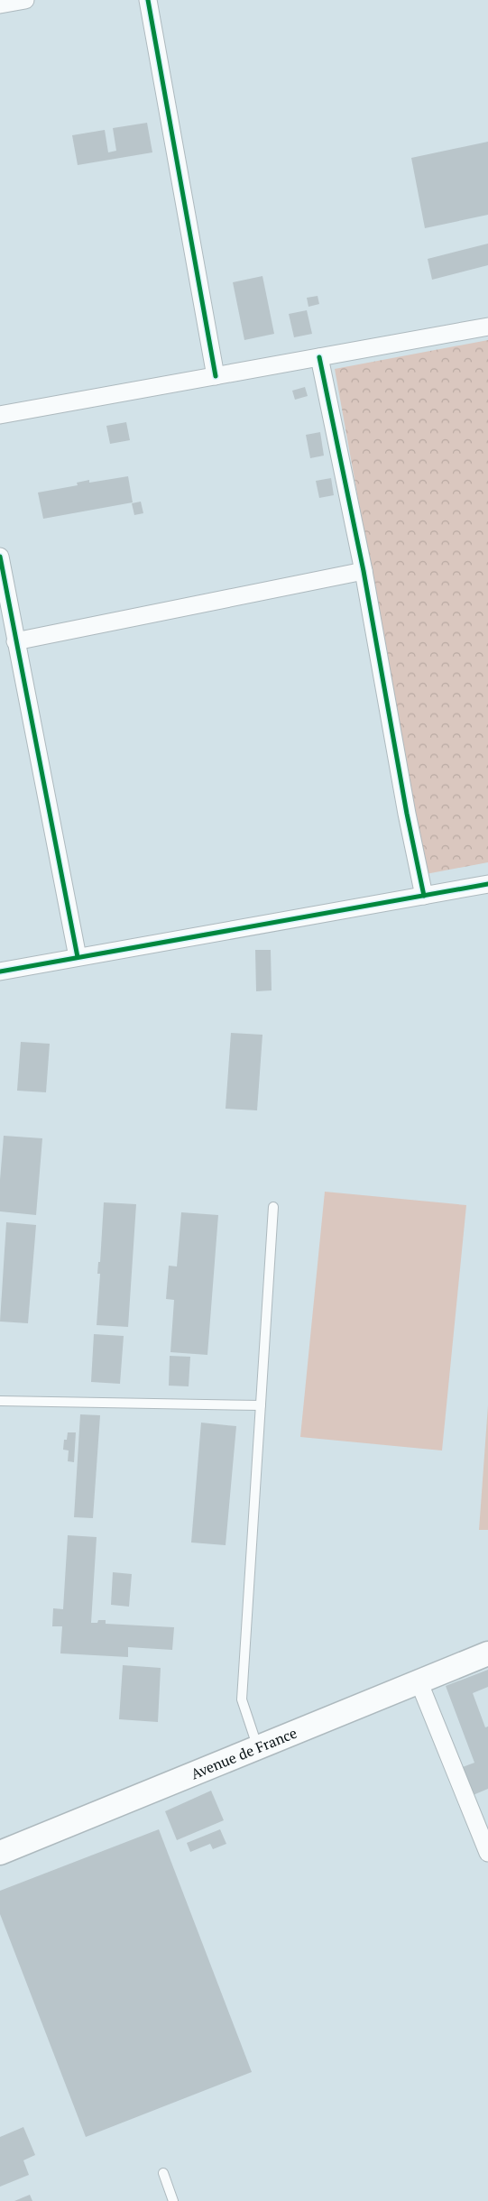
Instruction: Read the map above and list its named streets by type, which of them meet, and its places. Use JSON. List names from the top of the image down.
{
  "streets": {
    "main road": ["Avenue de France"]
  }
}
